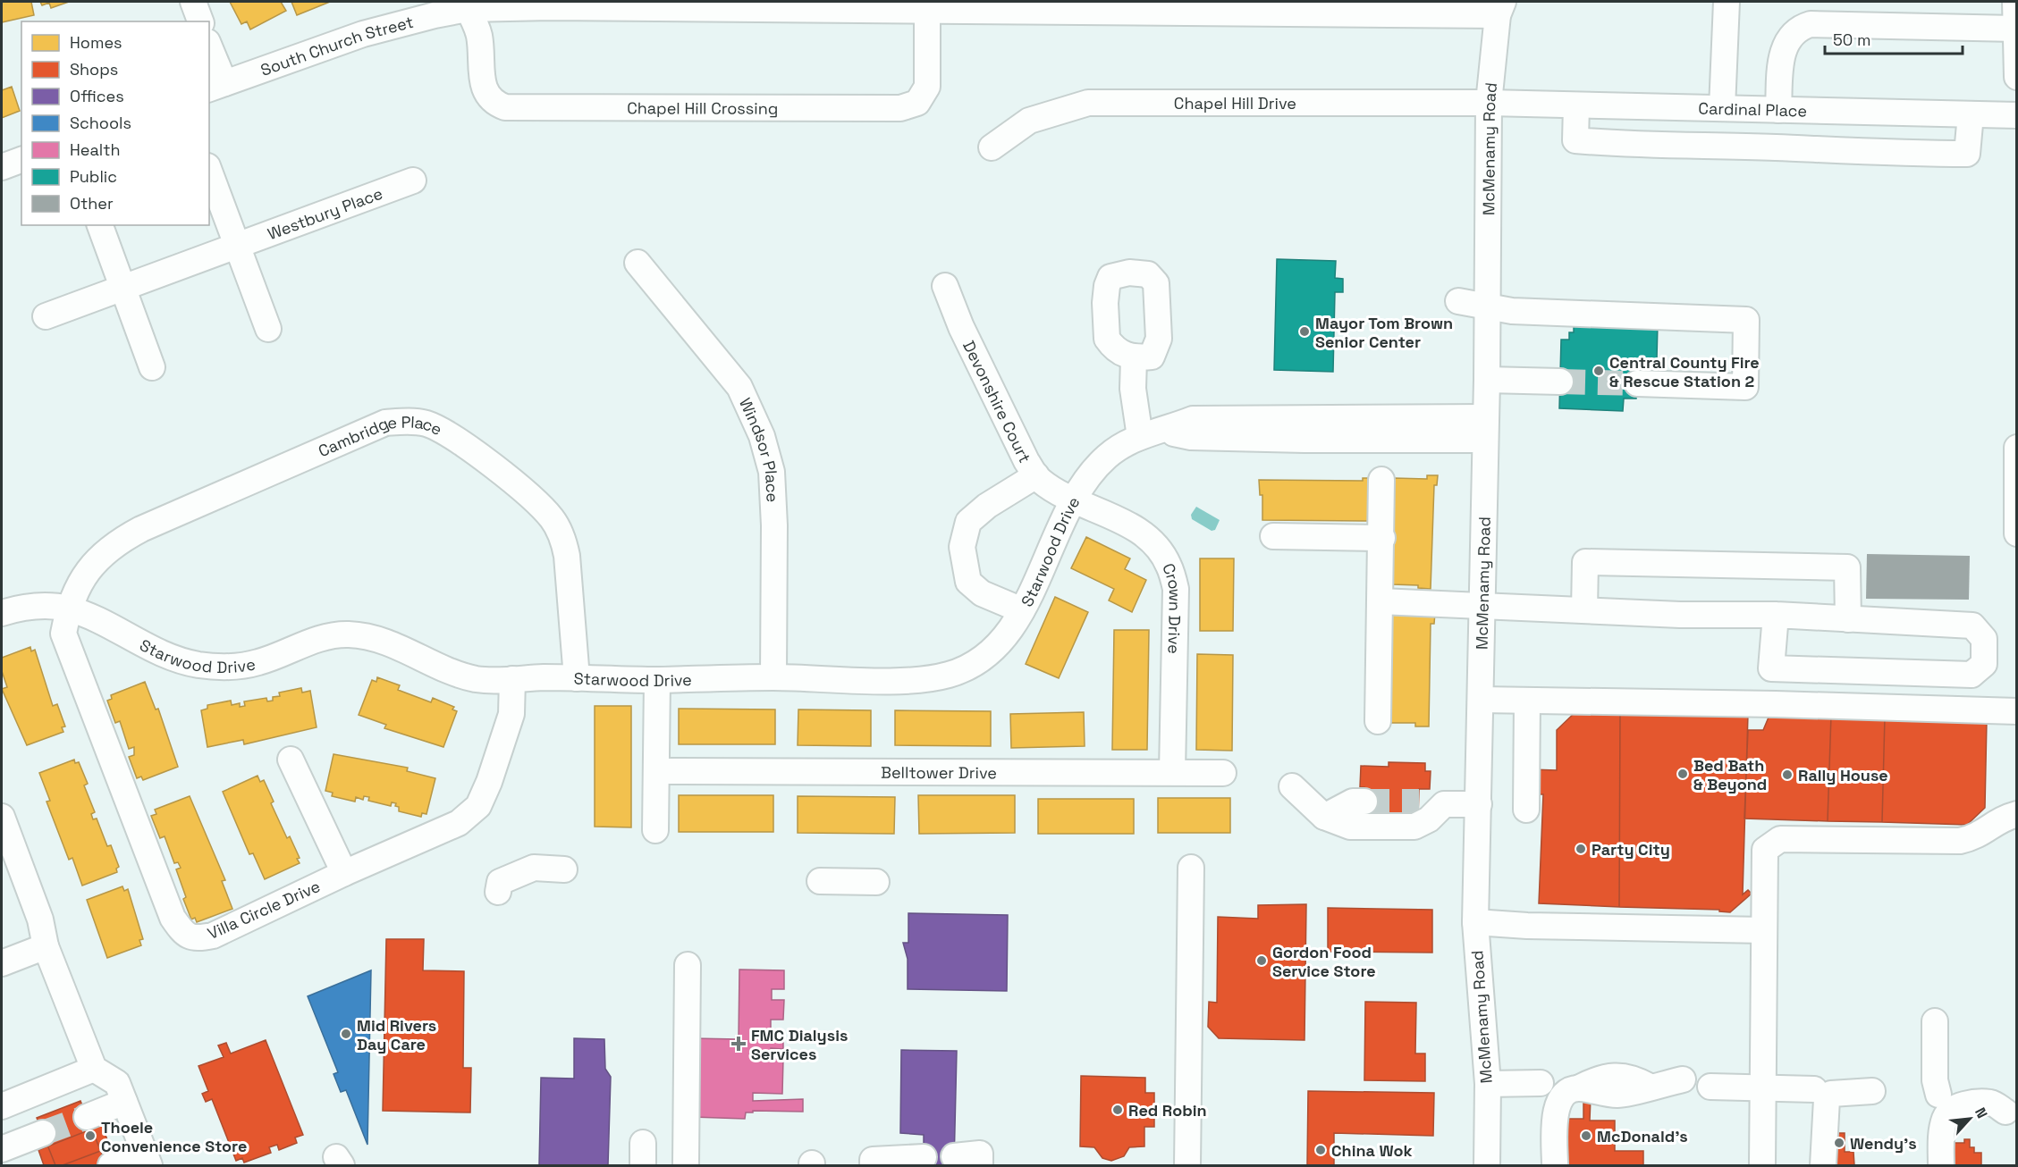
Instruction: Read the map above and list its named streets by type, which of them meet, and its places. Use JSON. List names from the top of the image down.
{
  "streets": {
    "street": [
      "South Church Street",
      "Chapel Hill Drive",
      "Chapel Hill Crossing",
      "Cardinal Place",
      "McMenamy Road",
      "Westbury Place",
      "Devonshire Court",
      "Cambridge Place",
      "Windsor Place",
      "Starwood Drive",
      "Crown Drive",
      "Belltower Drive",
      "Villa Circle Drive"
    ]
  },
  "crossings": [
    ["South Church Street", "Chapel Hill Crossing"],
    ["South Church Street", "McMenamy Road"],
    ["Chapel Hill Drive", "Cardinal Place"],
    ["Chapel Hill Drive", "McMenamy Road"],
    ["Cardinal Place", "McMenamy Road"],
    ["McMenamy Road", "Starwood Drive"],
    ["Devonshire Court", "Starwood Drive"],
    ["Devonshire Court", "Crown Drive"],
    ["Cambridge Place", "Starwood Drive"],
    ["Cambridge Place", "Villa Circle Drive"],
    ["Windsor Place", "Starwood Drive"],
    ["Starwood Drive", "Crown Drive"],
    ["Starwood Drive", "Villa Circle Drive"],
    ["Crown Drive", "Belltower Drive"]
  ],
  "places": {
    "other": [
      "Mayor Tom Brown Senior Center",
      "Central County Fire & Rescue Station 2",
      "Bed Bath & Beyond",
      "Rally House",
      "Party City",
      "Gordon Food Service Store",
      "Mid Rivers Day Care",
      "Red Robin",
      "Thoele Convenience Store",
      "McDonald's",
      "Wendy's",
      "China Wok"
    ],
    "health": ["FMC Dialysis Services"]
  },
  "legend": [
    "Homes",
    "Shops",
    "Offices",
    "Schools",
    "Health",
    "Public",
    "Other"
  ],
  "scale_bar": "50 m",
  "north": "top right"
}
